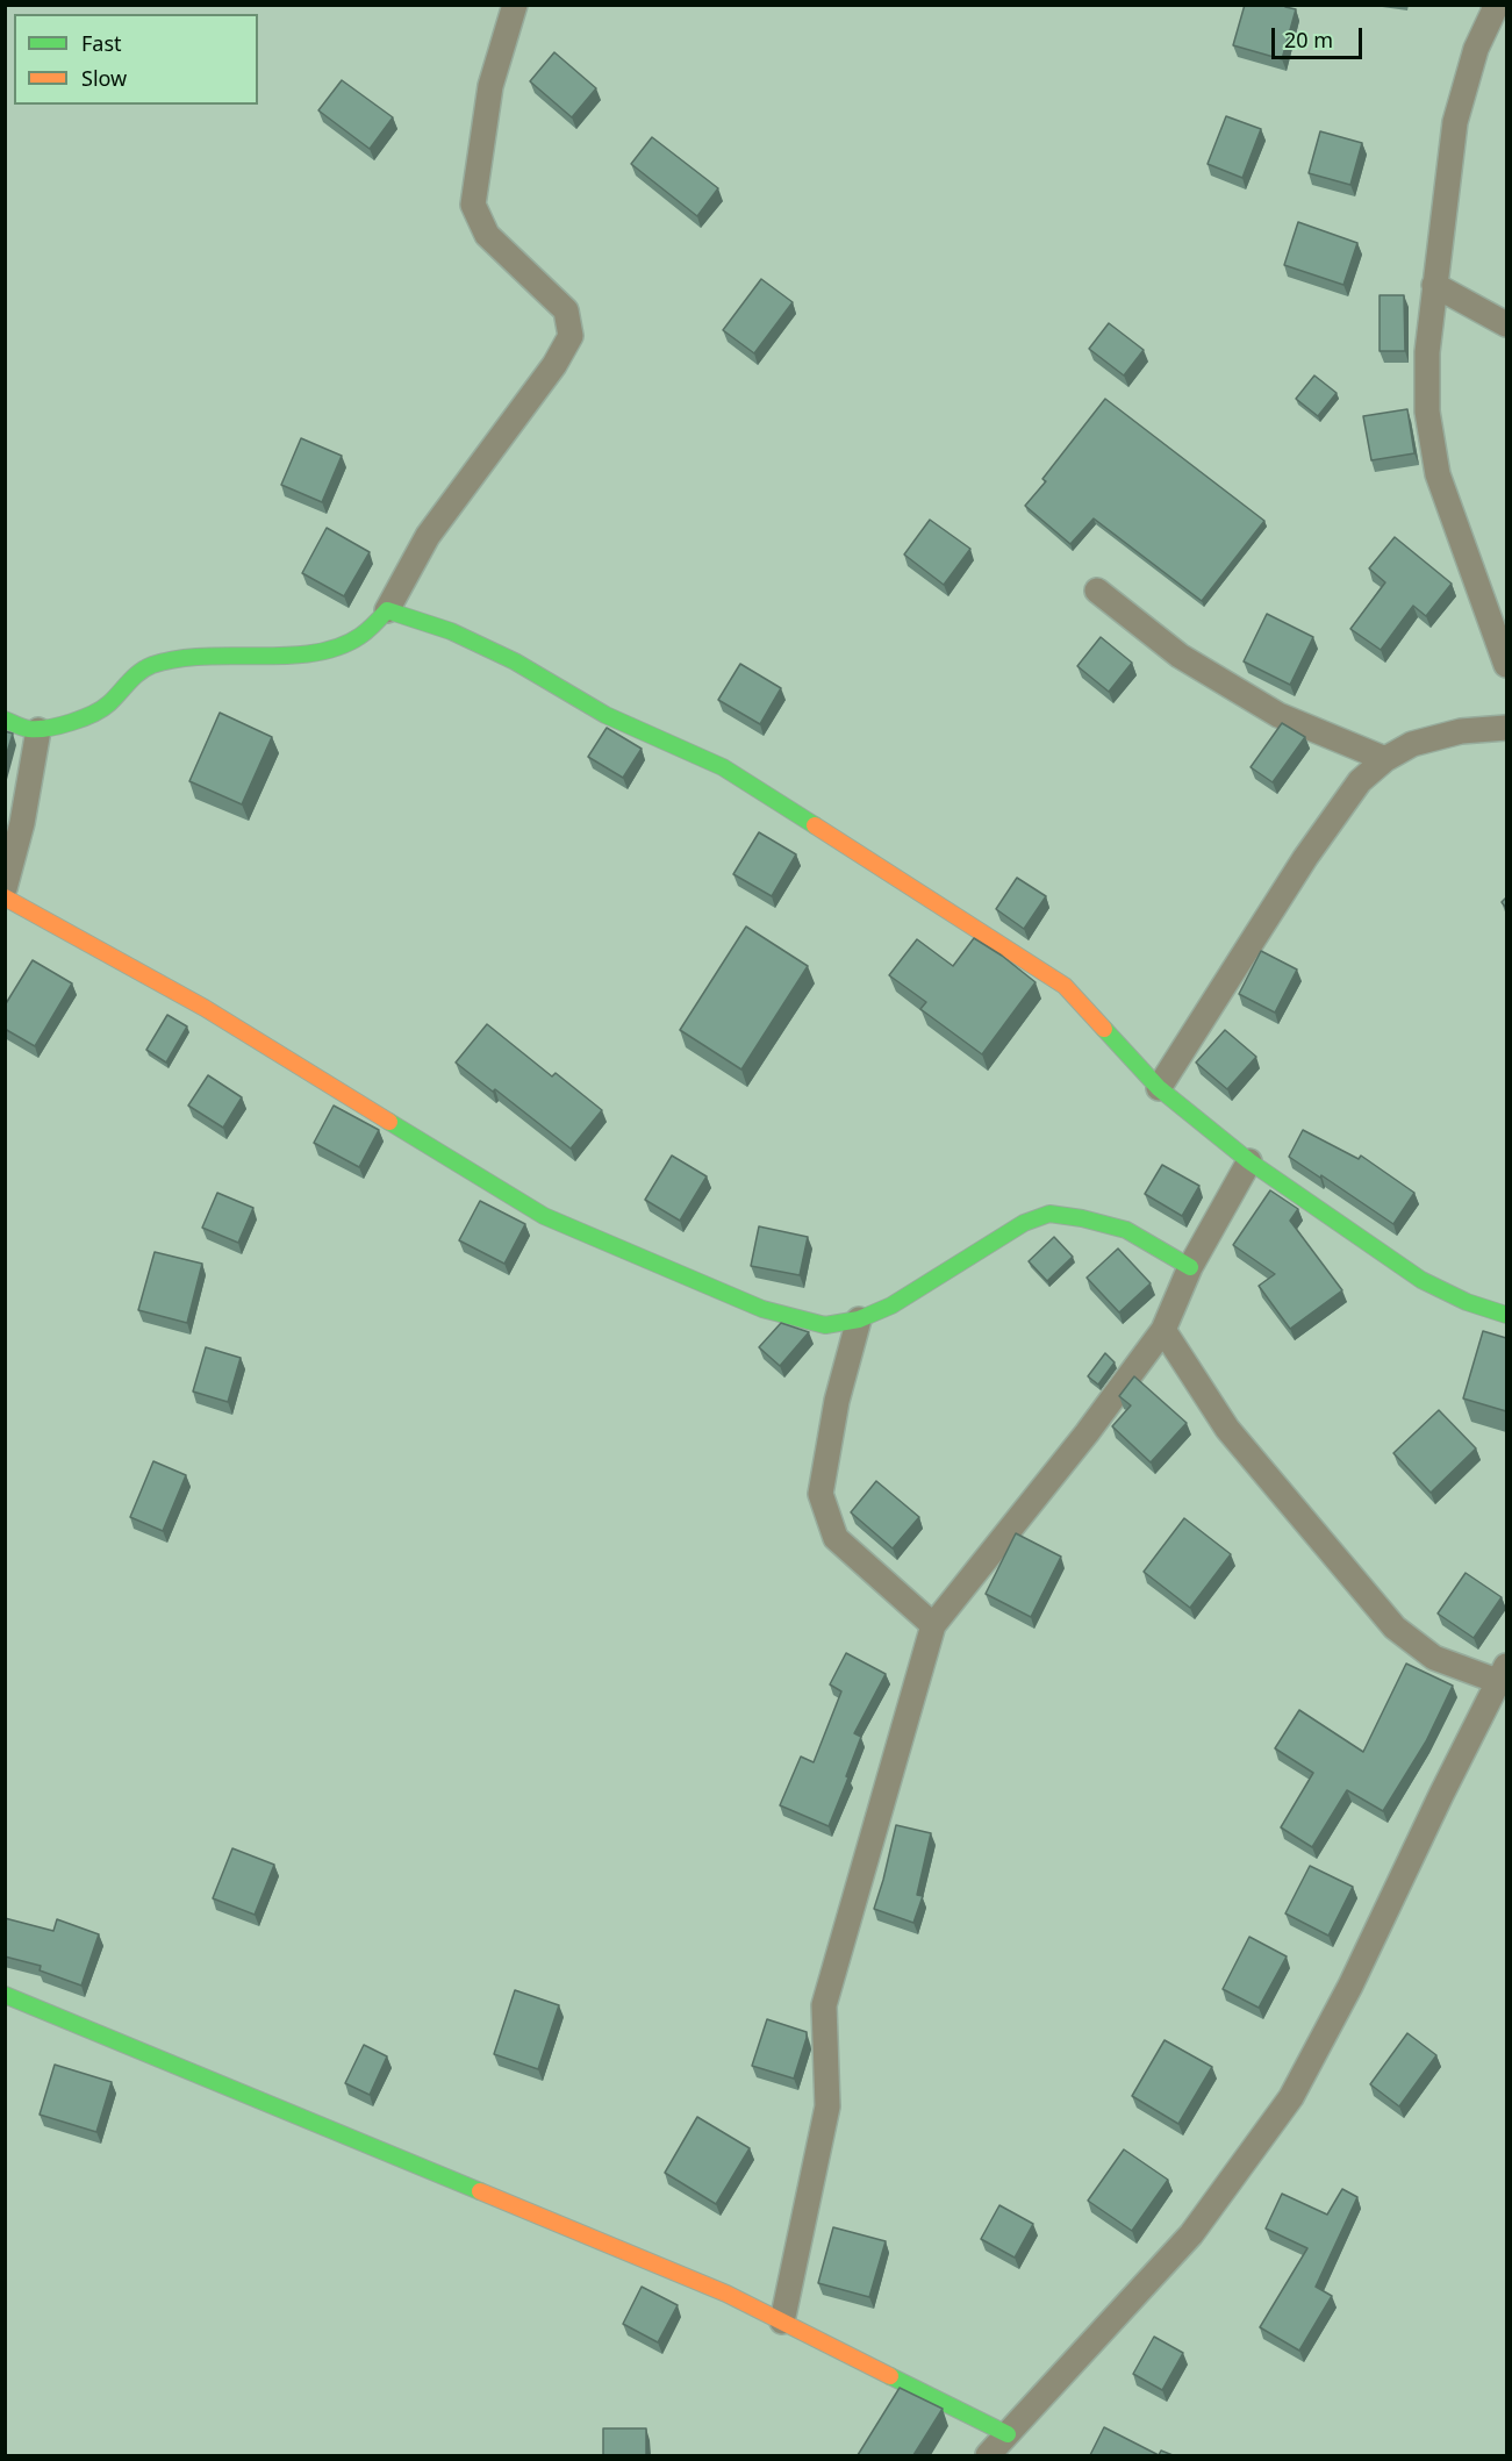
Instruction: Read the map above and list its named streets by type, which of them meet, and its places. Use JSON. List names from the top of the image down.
{
  "legend": ["Fast", "Slow"],
  "scale_bar": "20 m"
}
